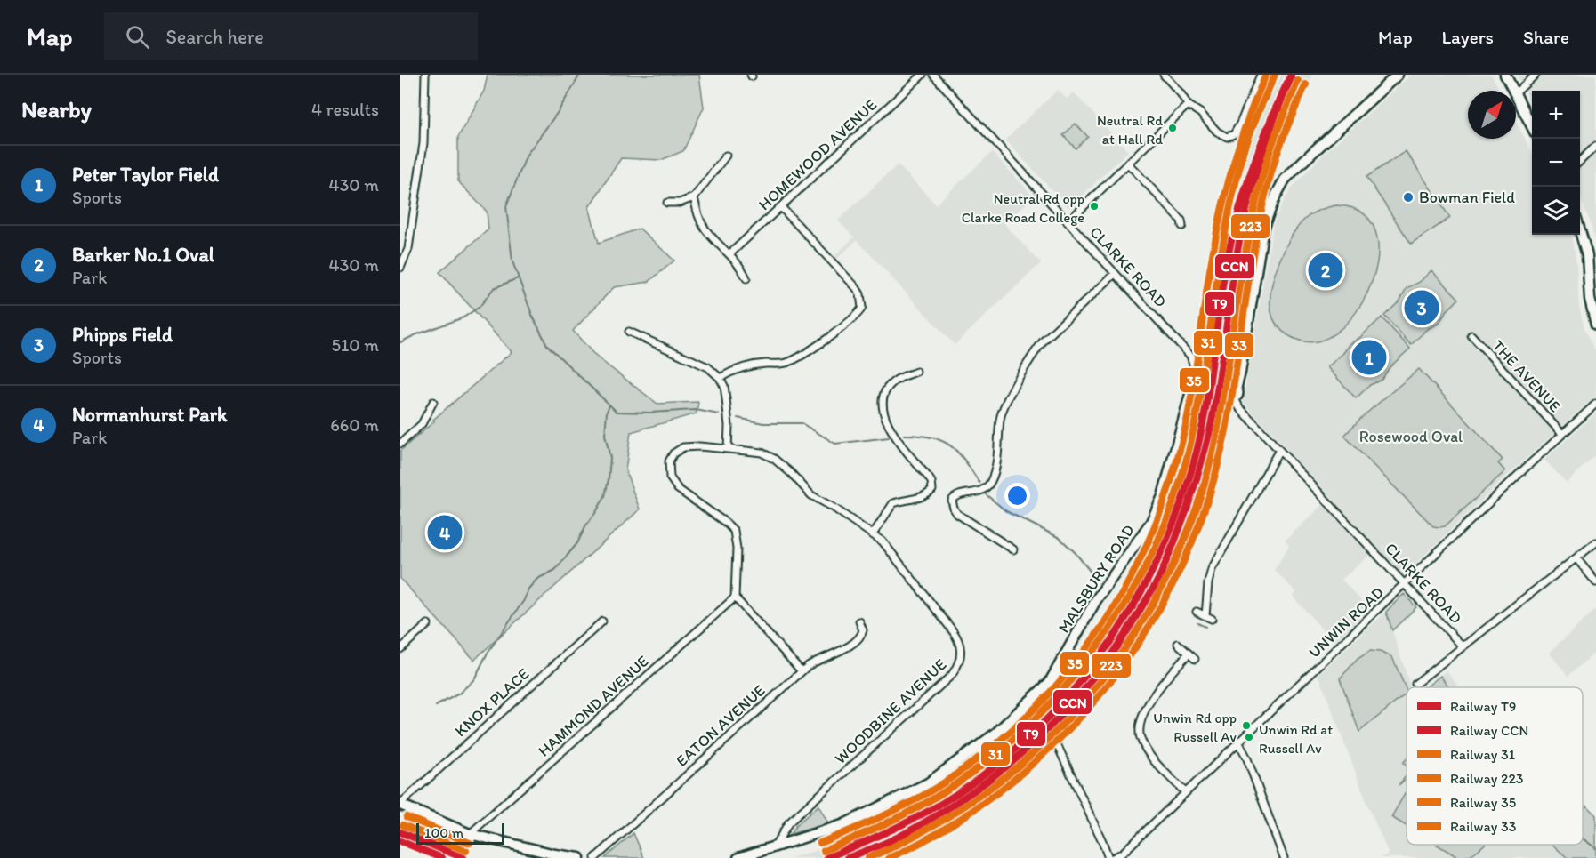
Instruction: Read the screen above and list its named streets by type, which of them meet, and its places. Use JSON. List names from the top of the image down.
{
  "streets": {
    "street": [
      "HOMEWOOD AVENUE",
      "CLARKE ROAD",
      "THE AVENUE",
      "MALSBURY ROAD",
      "UNWIN ROAD",
      "KNOX PLACE",
      "HAMMOND AVENUE",
      "WOODBINE AVENUE",
      "EATON AVENUE"
    ]
  },
  "crossings": [
    ["CLARKE ROAD", "MALSBURY ROAD"],
    ["CLARKE ROAD", "UNWIN ROAD"],
    ["THE AVENUE", "UNWIN ROAD"],
    ["MALSBURY ROAD", "WOODBINE AVENUE"],
    ["HAMMOND AVENUE", "WOODBINE AVENUE"]
  ],
  "parks": ["Rosewood Oval"],
  "places": [
    "Neutral Rd at Hall Rd",
    "Bowman Field",
    "Neutral Rd opp Clarke Road College",
    "Unwin Rd opp Russell Av",
    "Unwin Rd at Russell Av"
  ],
  "lines": [
    "rail line T9",
    "rail line 31",
    "rail line 35",
    "rail line CCN",
    "rail line 223",
    "rail line 33"
  ],
  "legend": [
    "Railway T9",
    "Railway CCN",
    "Railway 31",
    "Railway 223",
    "Railway 35",
    "Railway 33"
  ],
  "scale_bar": "100 m",
  "north": "top right",
  "page": {
    "header": "Map",
    "search": "Search here",
    "nav": ["Map", "Layers", "Share"],
    "heading": ["Nearby", "4 results"],
    "map_buttons": ["+", "−"],
    "list": [
      {
        "mark": "1",
        "name": "Peter Taylor Field",
        "note": "Sports",
        "value": "430 m"
      },
      {
        "mark": "2",
        "name": "Barker No.1 Oval",
        "note": "Park",
        "value": "430 m"
      },
      {
        "mark": "3",
        "name": "Phipps Field",
        "note": "Sports",
        "value": "510 m"
      },
      {
        "mark": "4",
        "name": "Normanhurst Park",
        "note": "Park",
        "value": "660 m"
      }
    ],
    "pins": [
      "2",
      "3",
      "1",
      "4"
    ],
    "scale": "100 m"
  }
}
